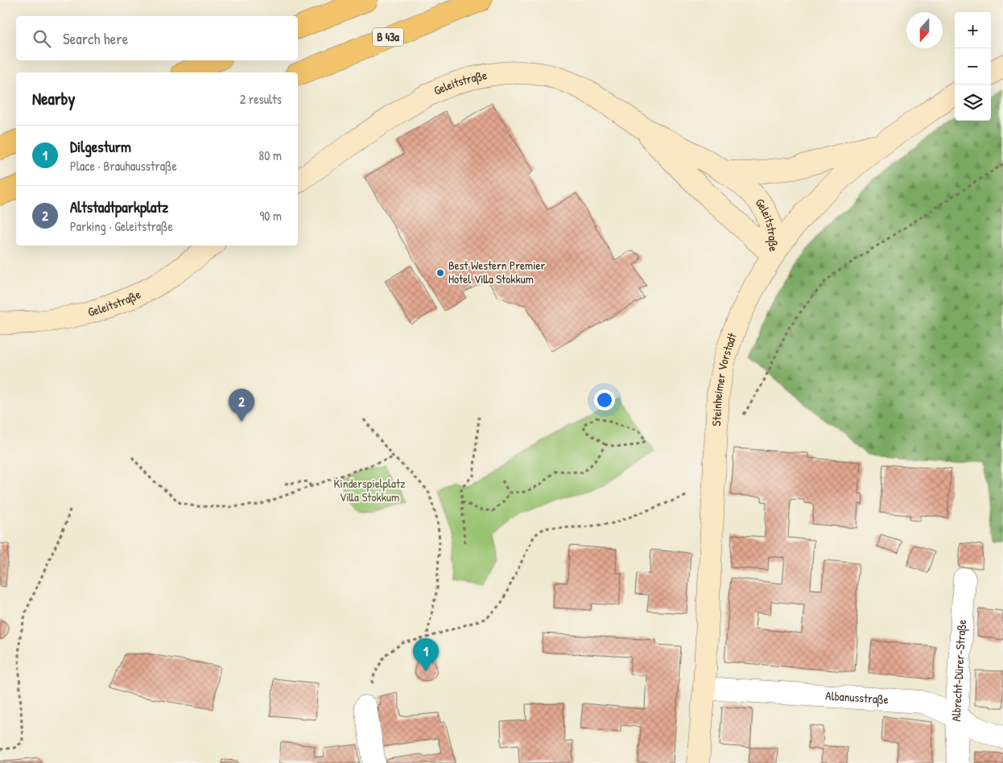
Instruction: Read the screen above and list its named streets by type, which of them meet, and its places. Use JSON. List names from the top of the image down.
{
  "streets": {
    "highway": ["B 43a"],
    "main road": ["Geleitstraße", "Steinheimer Vorstadt"],
    "street": ["Albrecht-Dürer-Straße", "Albanusstraße"]
  },
  "crossings": [
    ["Geleitstraße", "Steinheimer Vorstadt"],
    ["Steinheimer Vorstadt", "Albanusstraße"],
    ["Albrecht-Dürer-Straße", "Albanusstraße"]
  ],
  "parks": ["Kinderspielplatz Villa Stokkum"],
  "places": ["Best Western Premier Hotel Villa Stokkum"],
  "north": "bottom",
  "page": {
    "map_buttons": ["+", "−"],
    "search": "Search here",
    "heading": ["Nearby", "2 results"],
    "list": [
      {
        "mark": "1",
        "name": "Dilgesturm",
        "note": "Place · Brauhausstraße",
        "value": "80 m"
      },
      {
        "mark": "2",
        "name": "Altstadtparkplatz",
        "note": "Parking · Geleitstraße",
        "value": "90 m"
      }
    ],
    "pins": ["2", "1"]
  }
}
